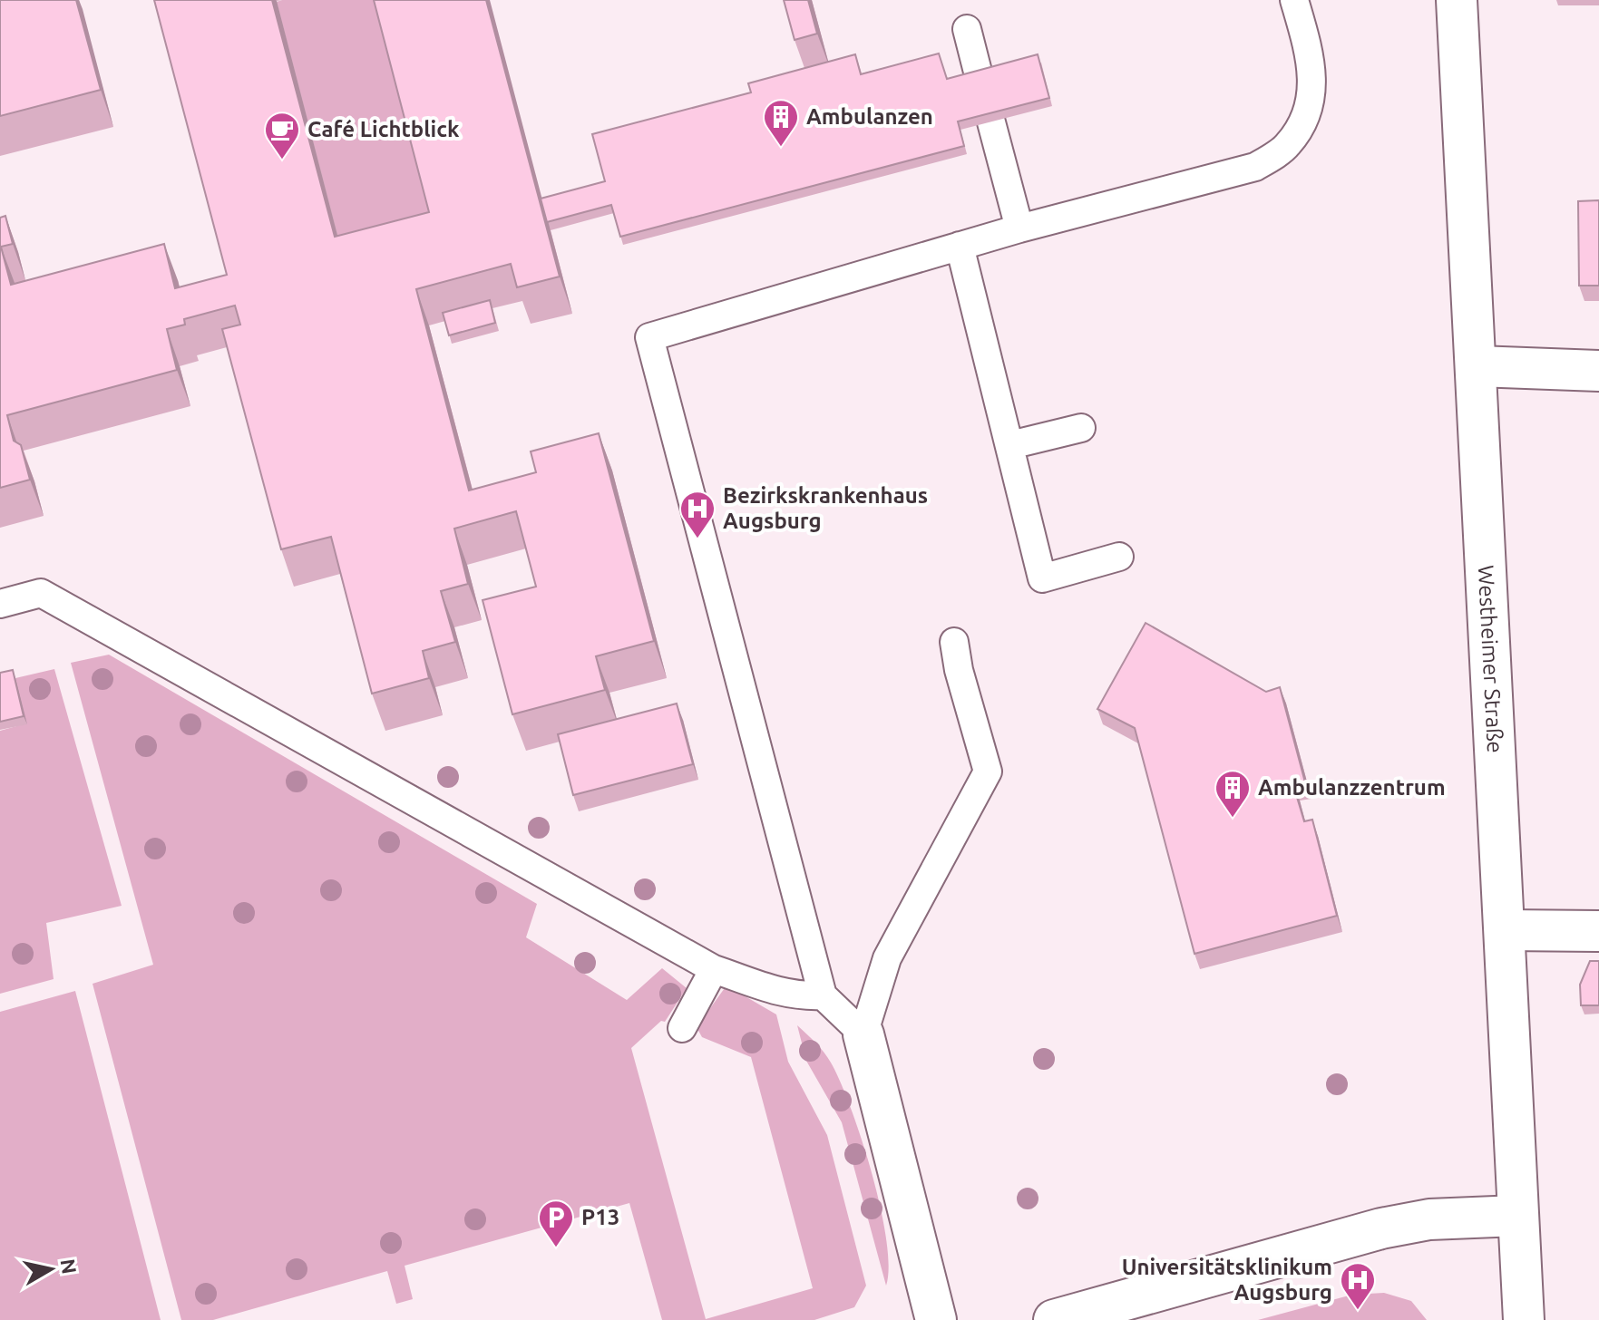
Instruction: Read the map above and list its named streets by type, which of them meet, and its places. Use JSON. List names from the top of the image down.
{
  "streets": {
    "street": ["Westheimer Straße"]
  },
  "places": {
    "building": ["Ambulanzen", "Ambulanzzentrum"],
    "cafe": ["Café Lichtblick"],
    "hospital": ["Bezirkskrankenhaus Augsburg", "Universitätsklinikum Augsburg"],
    "parking": ["P13"]
  },
  "north": "right"
}
